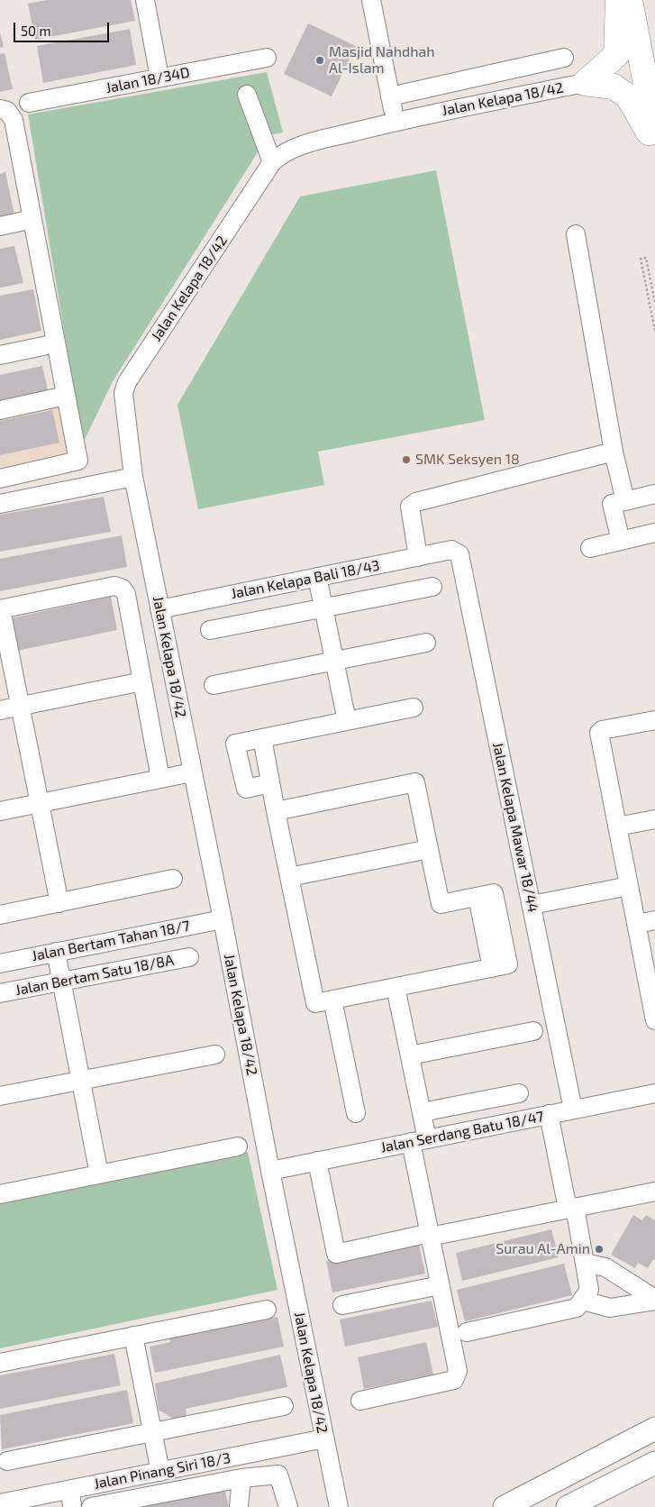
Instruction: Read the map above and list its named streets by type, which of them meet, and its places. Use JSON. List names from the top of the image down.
{
  "streets": {
    "street": [
      "Jalan 18/34D",
      "Jalan Kelapa 18/42",
      "Jalan Kelapa Bali 18/43",
      "Jalan Kelapa Mawar 18/44",
      "Jalan Bertam Tahan 18/7",
      "Jalan Bertam Satu 18/8A",
      "Jalan Serdang Batu 18/47",
      "Jalan Pinang Siri 18/3"
    ]
  },
  "crossings": [
    ["Jalan Kelapa 18/42", "Jalan Kelapa Bali 18/43"],
    ["Jalan Kelapa 18/42", "Jalan Bertam Tahan 18/7"],
    ["Jalan Kelapa 18/42", "Jalan Serdang Batu 18/47"],
    ["Jalan Kelapa 18/42", "Jalan Pinang Siri 18/3"],
    ["Jalan Kelapa Bali 18/43", "Jalan Kelapa Mawar 18/44"],
    ["Jalan Kelapa Mawar 18/44", "Jalan Serdang Batu 18/47"]
  ],
  "places": ["Masjid Nahdhah Al-Islam", "SMK Seksyen 18", "Surau Al-Amin"],
  "scale_bar": "50 m"
}
